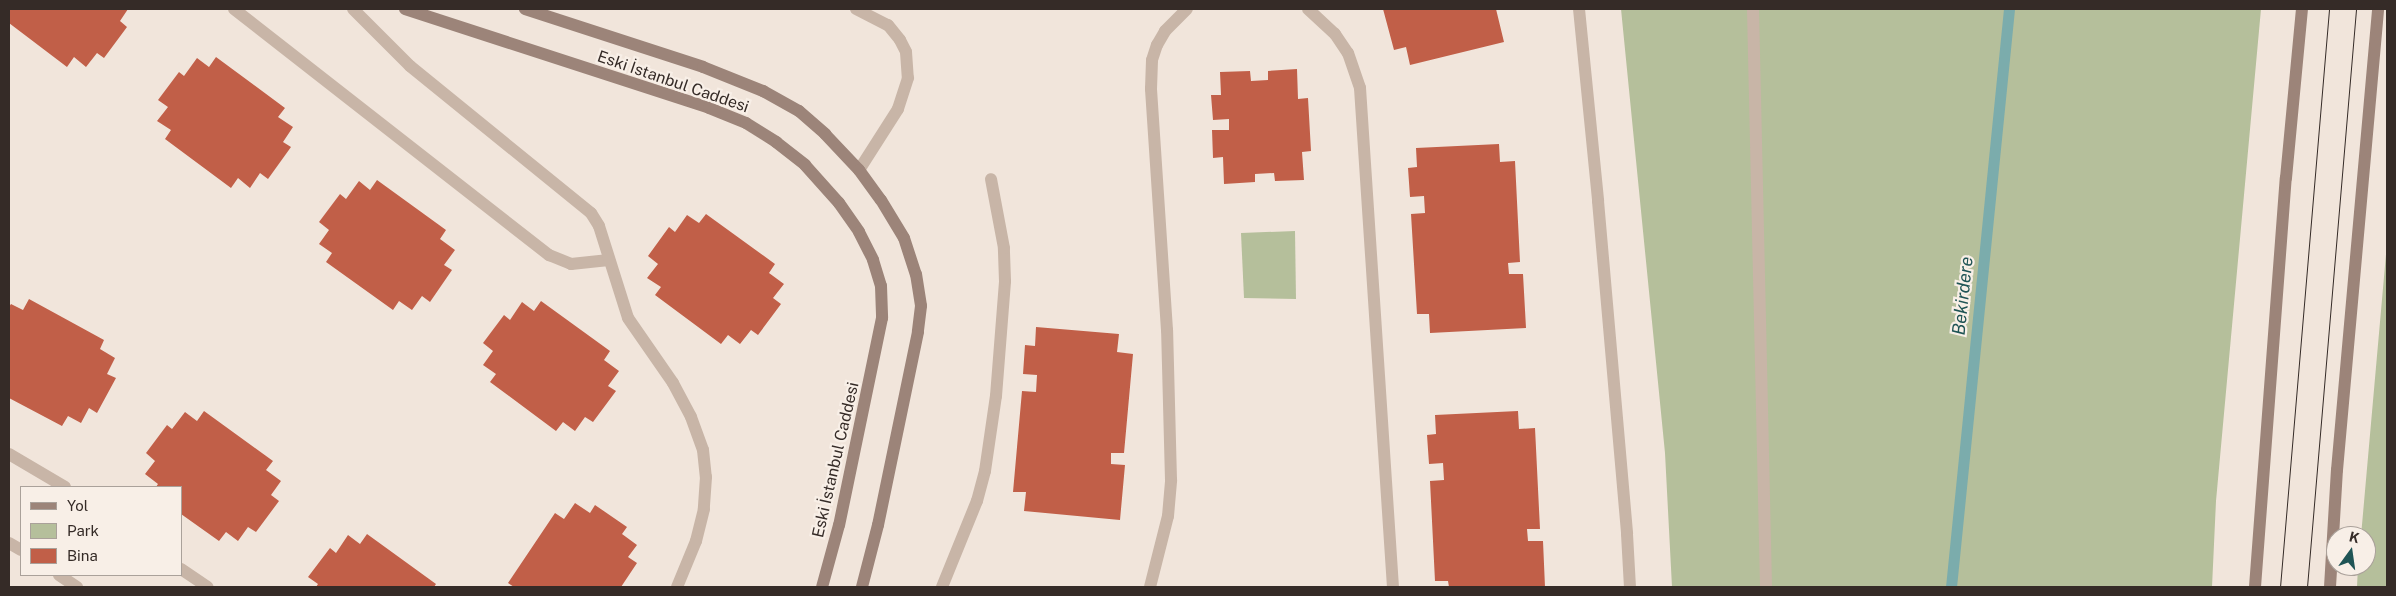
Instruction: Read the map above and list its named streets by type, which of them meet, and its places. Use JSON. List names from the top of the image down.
{
  "streets": {
    "main road": ["Eski İstanbul Caddesi"]
  },
  "water": ["Bekirdere"],
  "legend": ["Yol", "Park", "Bina"],
  "north": "top"
}
